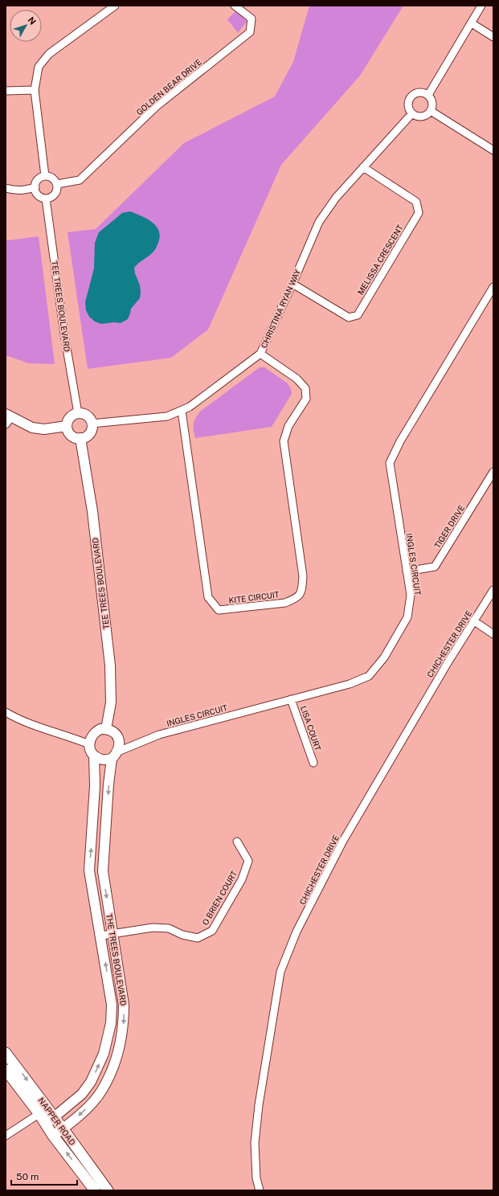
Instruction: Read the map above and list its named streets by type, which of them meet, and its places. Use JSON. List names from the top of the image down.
{
  "streets": {
    "main road": ["NAPPER ROAD"],
    "street": [
      "GOLDEN BEAR DRIVE",
      "MELISSA CRESCENT",
      "TEE TREES BOULEVARD",
      "CHRISTINA RYAN WAY",
      "TIGER DRIVE",
      "INGLES CIRCUIT",
      "KITE CIRCUIT",
      "CHICHESTER DRIVE",
      "LISA COURT",
      "O BRIEN COURT",
      "THE TREES BOULEVARD"
    ]
  },
  "crossings": [
    ["GOLDEN BEAR DRIVE", "TEE TREES BOULEVARD"],
    ["MELISSA CRESCENT", "CHRISTINA RYAN WAY"],
    ["TEE TREES BOULEVARD", "CHRISTINA RYAN WAY"],
    ["TEE TREES BOULEVARD", "INGLES CIRCUIT"],
    ["TEE TREES BOULEVARD", "THE TREES BOULEVARD"],
    ["CHRISTINA RYAN WAY", "KITE CIRCUIT"],
    ["TIGER DRIVE", "INGLES CIRCUIT"],
    ["INGLES CIRCUIT", "LISA COURT"],
    ["INGLES CIRCUIT", "THE TREES BOULEVARD"],
    ["O BRIEN COURT", "THE TREES BOULEVARD"],
    ["THE TREES BOULEVARD", "NAPPER ROAD"]
  ],
  "scale_bar": "50 m",
  "north": "top right"
}
